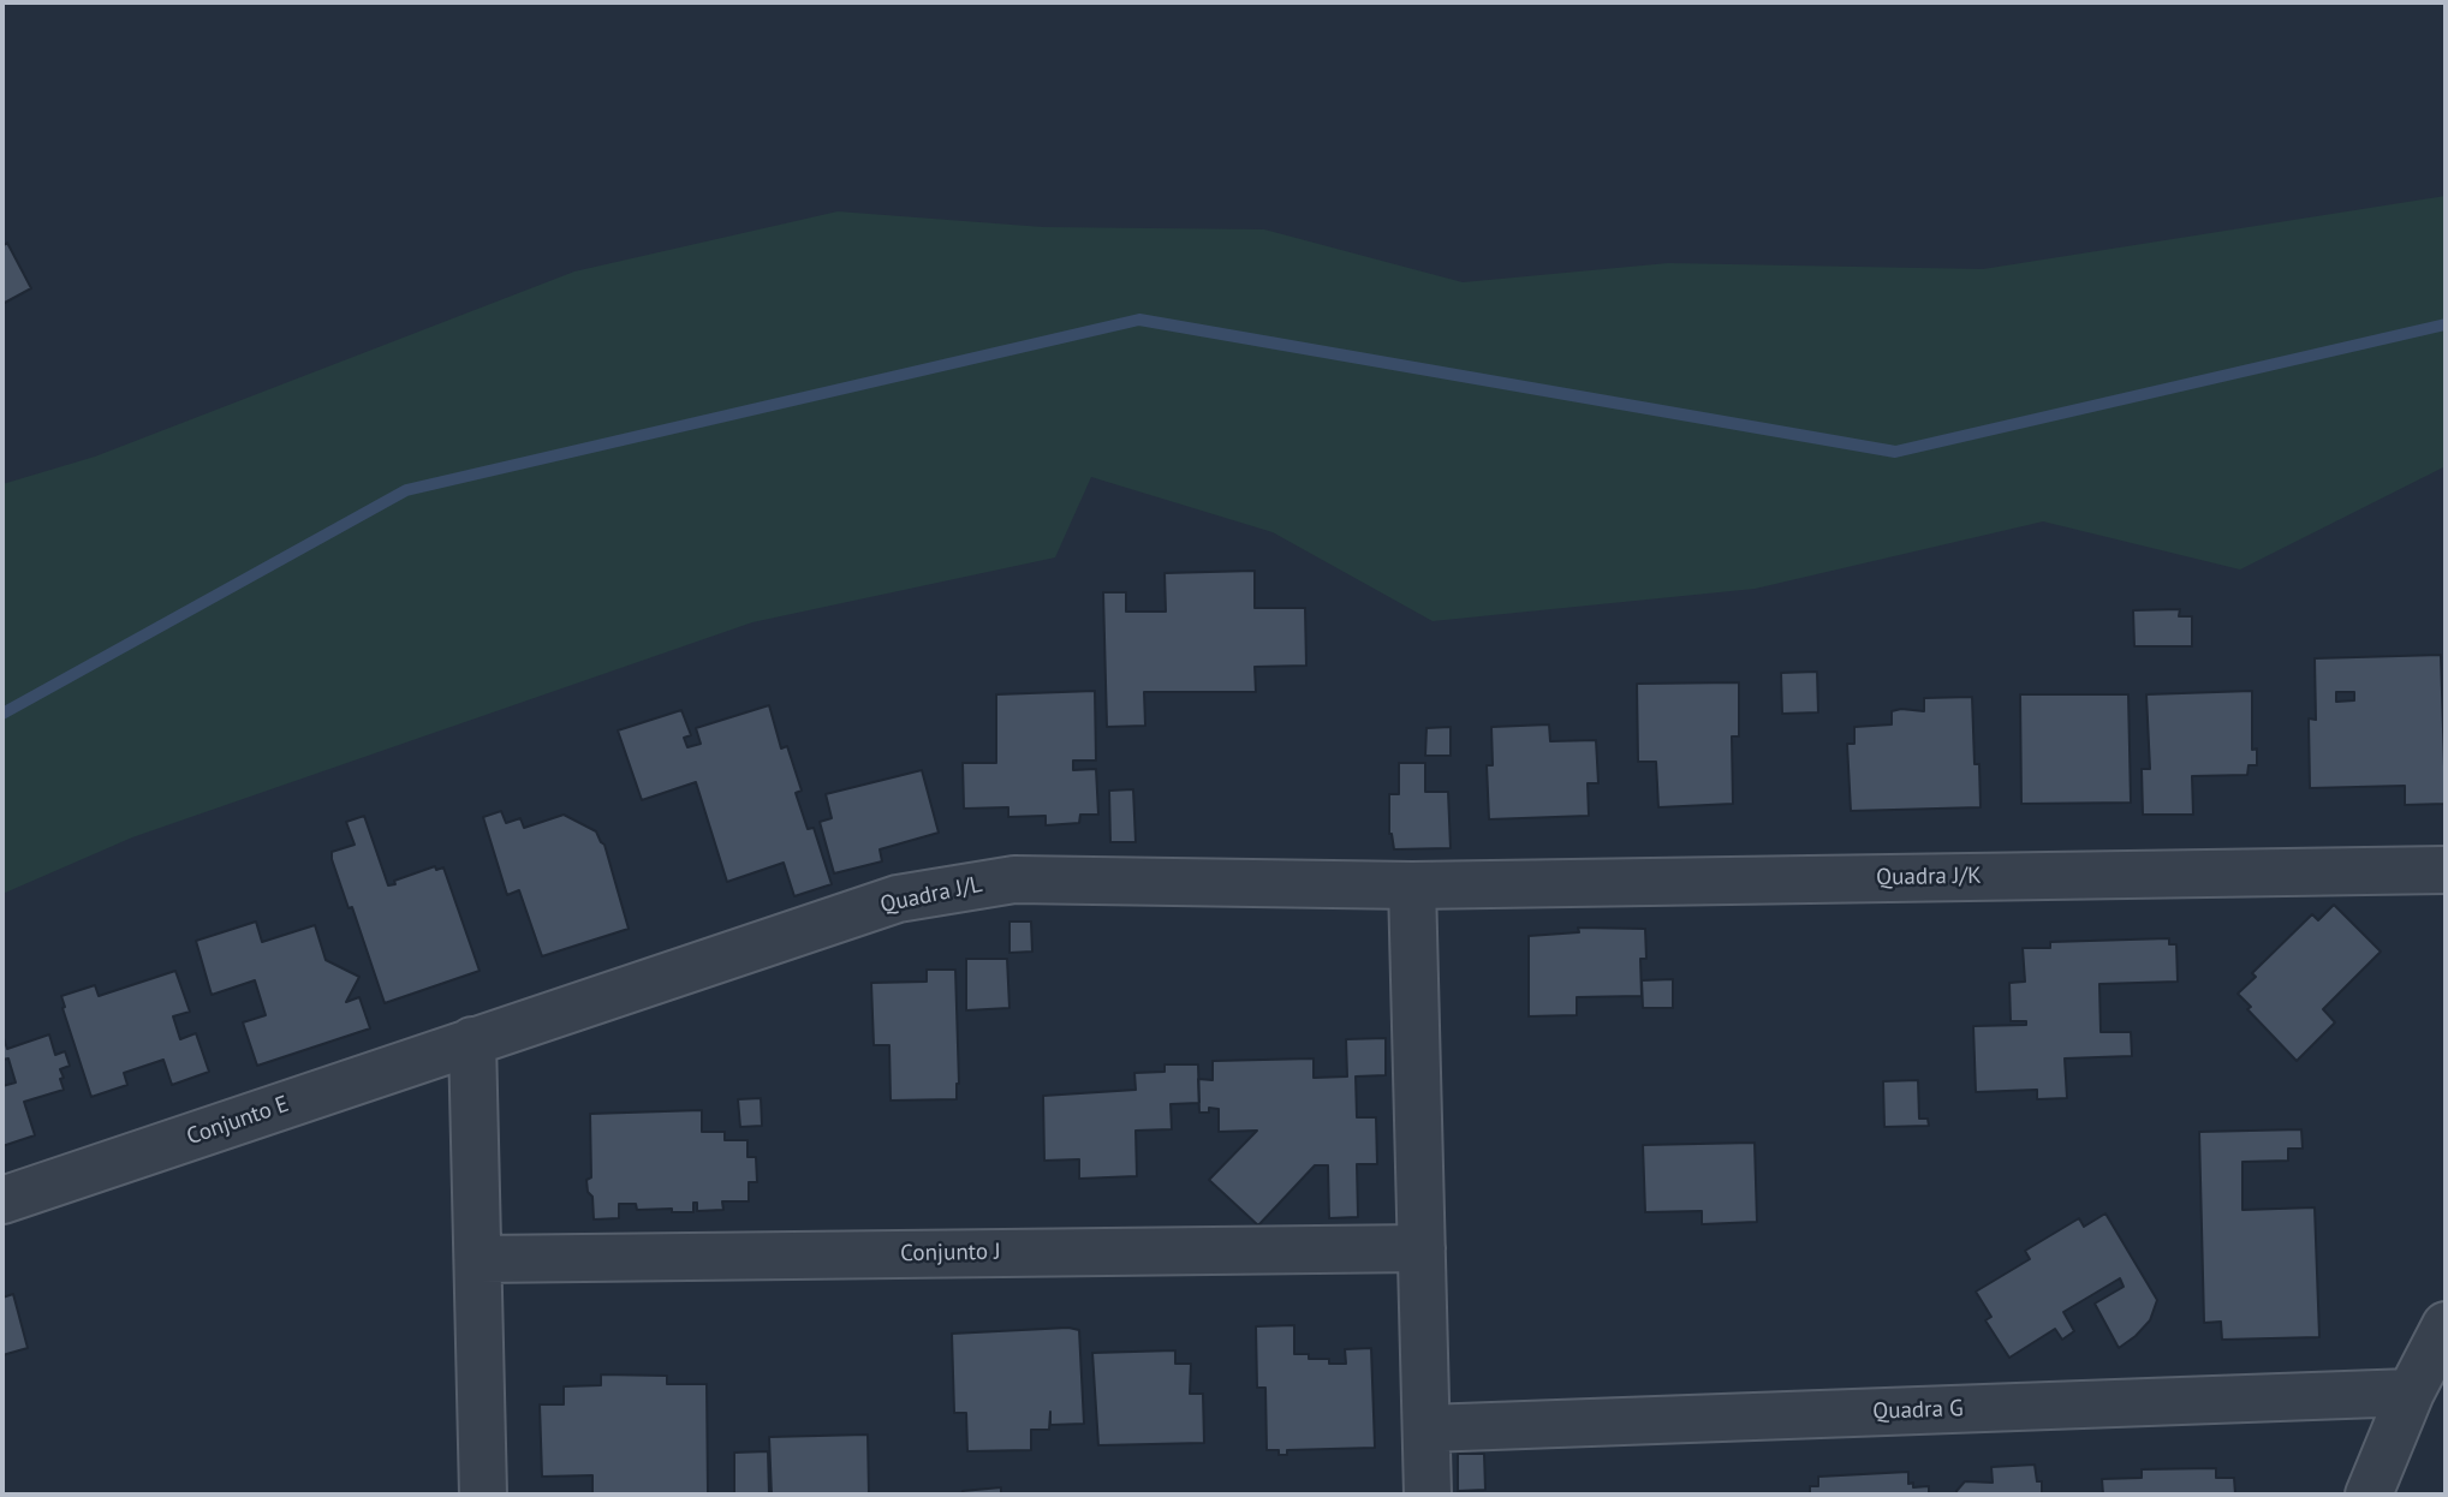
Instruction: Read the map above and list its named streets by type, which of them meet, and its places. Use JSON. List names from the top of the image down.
{
  "streets": {
    "street": [
      "Quadra J/K",
      "Quadra J/L",
      "Conjunto E",
      "Conjunto J",
      "Quadra G"
    ]
  },
  "crossings": [
    ["Quadra J/K", "Quadra J/L"],
    ["Quadra J/L", "Conjunto E"]
  ]
}
